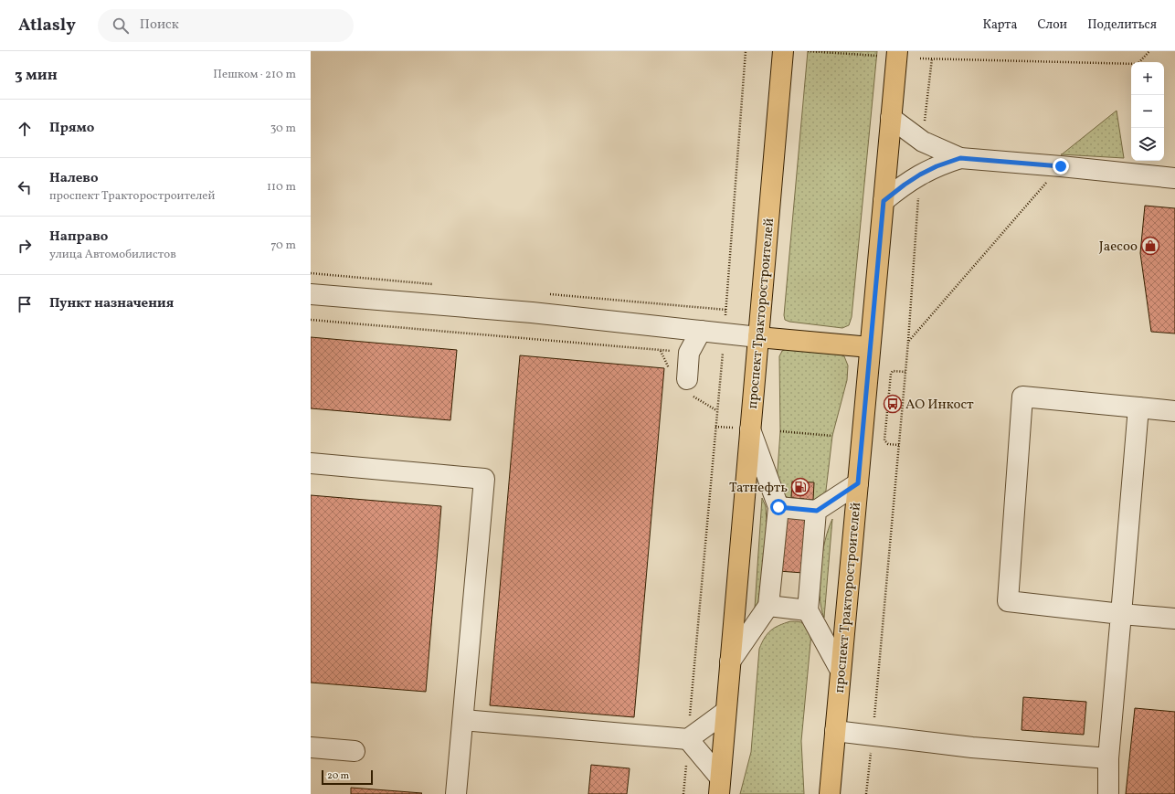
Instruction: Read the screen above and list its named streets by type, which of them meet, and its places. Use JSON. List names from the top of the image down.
{
  "streets": {
    "main road": ["проспект Тракторостроителей"]
  },
  "places": {
    "shop": ["Jaecoo"],
    "bus stop": ["АО Инкост"],
    "fuel station": ["Татнефть"]
  },
  "scale_bar": "20 m",
  "page": {
    "header": "Atlasly",
    "search": "Поиск",
    "nav": ["Карта", "Слои", "Поделиться"],
    "heading": ["3 мин", "Пешком · 210 m"],
    "map_buttons": ["+", "−"],
    "list": [
      ["Прямо", "30 m"],
      ["Налево", "проспект Тракторостроителей", "110 m"],
      ["Направо", "улица Автомобилистов", "70 m"],
      "Пункт назначения"
    ],
    "scale": "20 m"
  }
}
